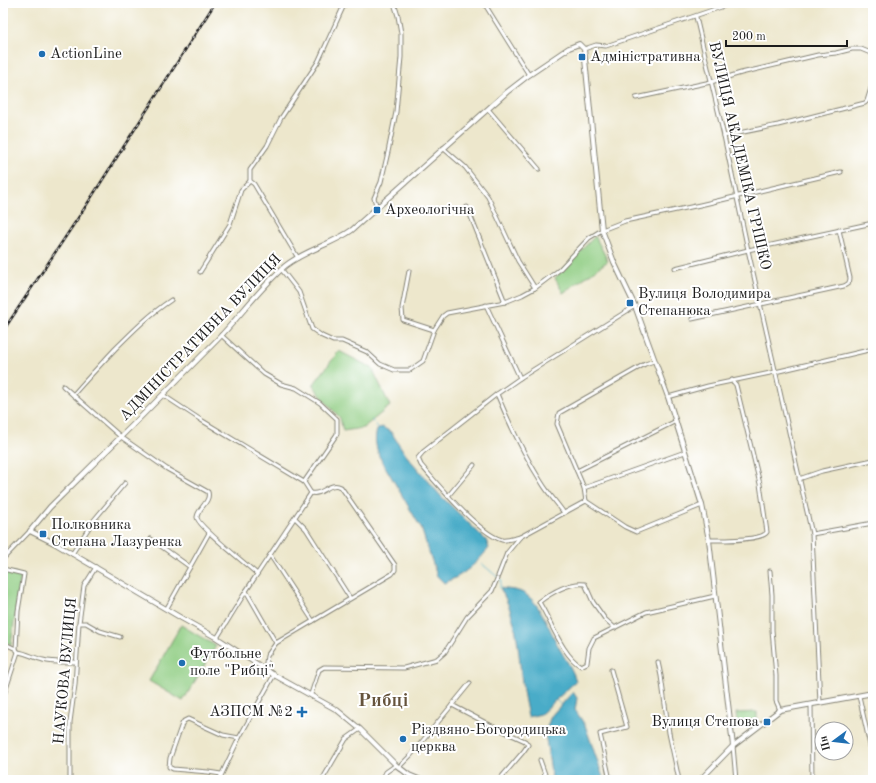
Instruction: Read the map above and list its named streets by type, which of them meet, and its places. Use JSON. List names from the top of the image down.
{
  "streets": {
    "street": ["ВУЛИЦЯ АКАДЕМІКА ГРІШКО", "АДМІНІСТРАТИВНА ВУЛИЦЯ", "НАУКОВА ВУЛИЦЯ"]
  },
  "districts": ["Рибці"],
  "places": {
    "other": ["ActionLine", "Футбольне поле \"Рибці\"", "Різдвяно-Богородицька церква"],
    "transit": [
      "Адміністративна",
      "Археологічна",
      "Вулиця Володимира Степанюка",
      "Полковника Степана Лазуренка",
      "Вулиця Степова"
    ],
    "health": ["АЗПСМ №2"]
  },
  "scale_bar": "200 m",
  "north": "left"
}
